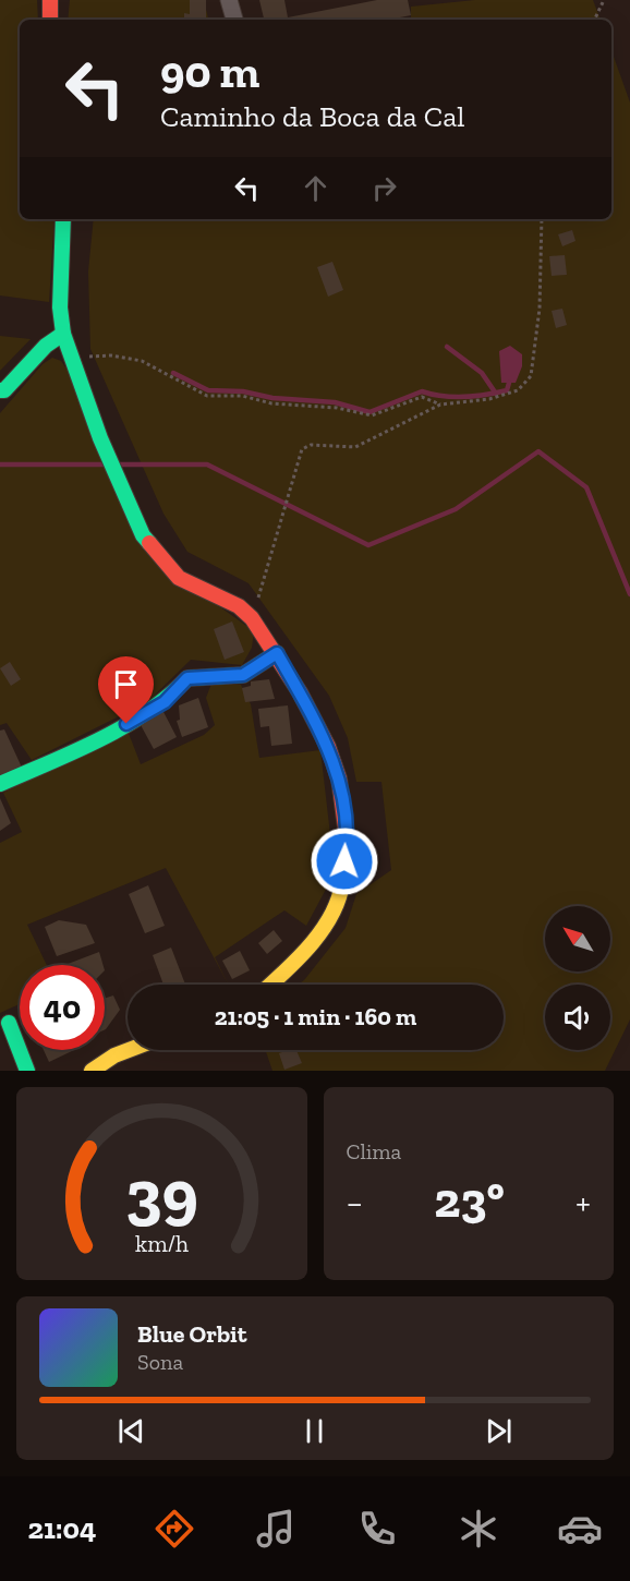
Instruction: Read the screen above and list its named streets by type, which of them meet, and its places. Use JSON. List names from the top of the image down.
{
  "north": "top left",
  "page": {
    "turn": ["90 m", "Caminho da Boca da Cal"],
    "limit": "40",
    "trip": "21:05 · 1 min · 160 m",
    "tile": "Clima",
    "heat": ["−", "23°", "+"],
    "song": ["Blue Orbit", "Sona"],
    "tabs": "21:04",
    "gauge": ["39", "km/h"]
  }
}
